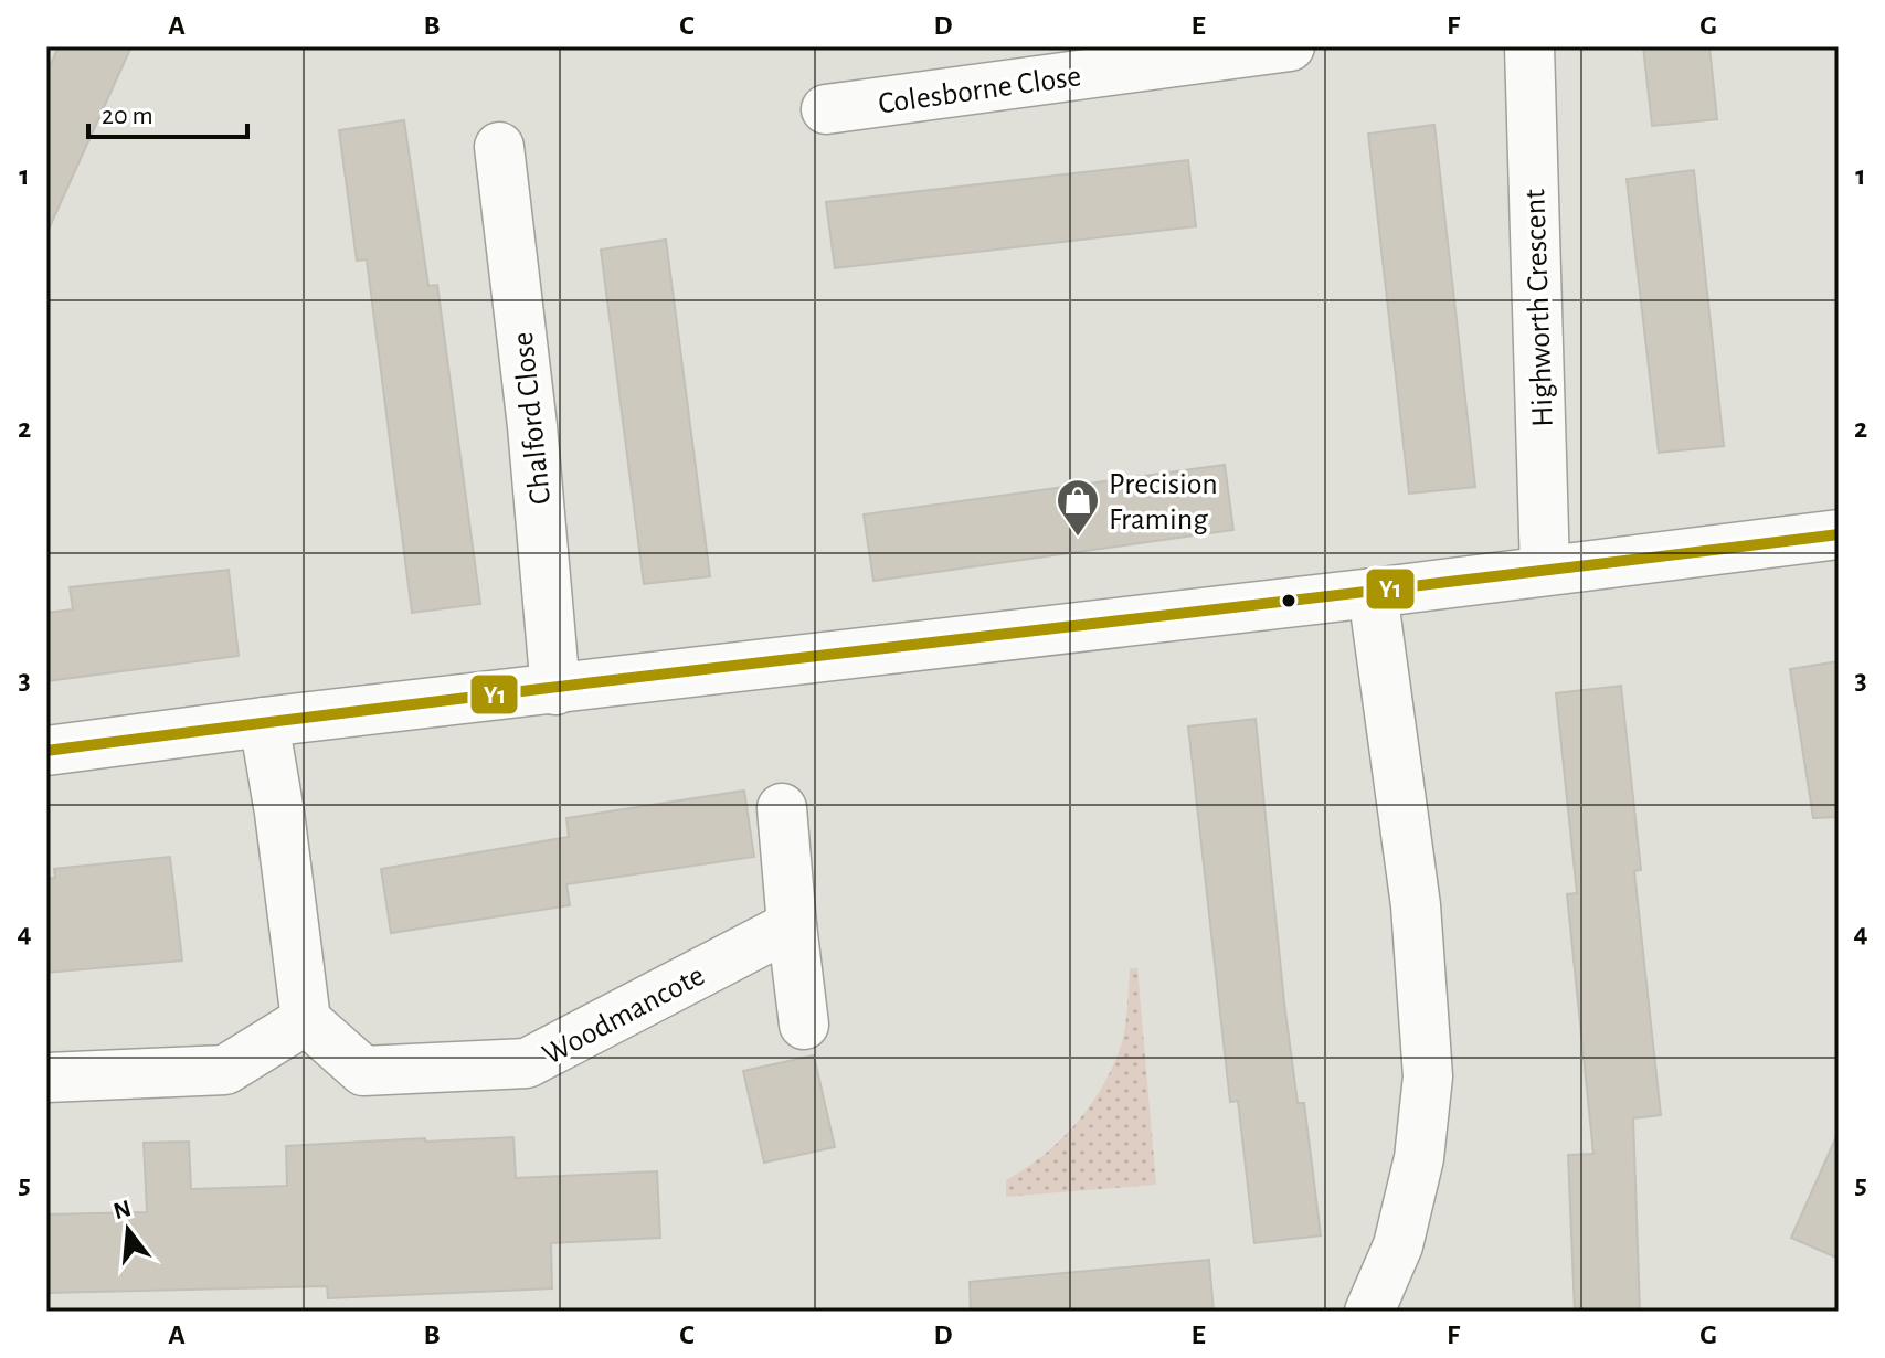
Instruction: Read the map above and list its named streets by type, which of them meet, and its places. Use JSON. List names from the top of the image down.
{
  "streets": {
    "street": [
      "Colesborne Close",
      "Highworth Crescent",
      "Chalford Close",
      "Woodmancote"
    ]
  },
  "places": {
    "shop": ["Precision Framing"]
  },
  "lines": ["transit line Y1"],
  "scale_bar": "20 m",
  "north": "top",
  "grid": {
    "columns": [
      "A",
      "B",
      "C",
      "D",
      "E",
      "F",
      "G"
    ],
    "rows": [
      "1",
      "2",
      "3",
      "4",
      "5"
    ]
  }
}
